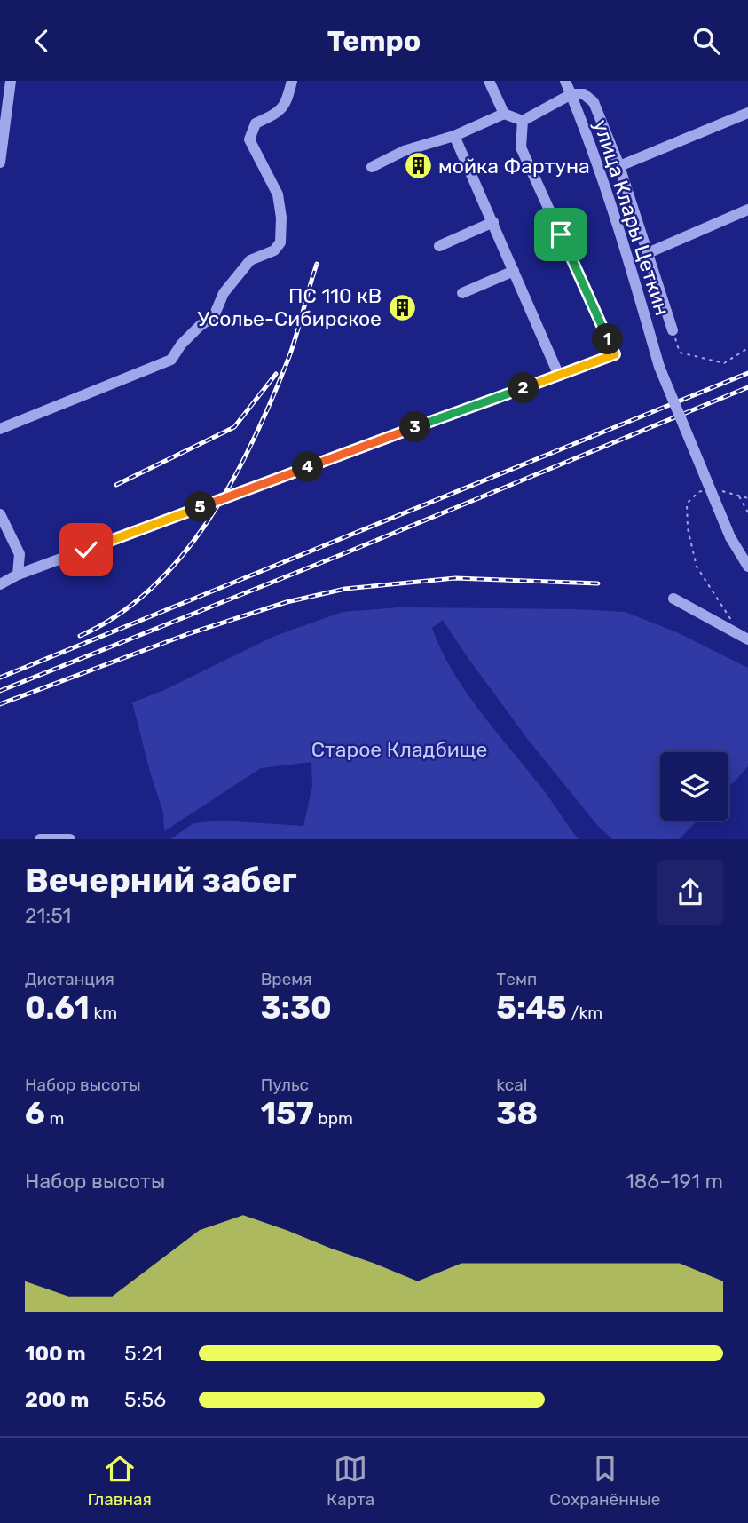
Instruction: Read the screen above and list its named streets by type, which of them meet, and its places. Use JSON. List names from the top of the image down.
{
  "streets": {
    "street": ["улица Клары Цеткин"]
  },
  "parks": ["Старое Кладбище"],
  "places": {
    "building": ["мойка Фартуна", "ПС 110 кВ Усолье-Сибирское"]
  },
  "page": {
    "header": "Tempo",
    "pins": [
      "1",
      "2",
      "3",
      "4",
      "5"
    ],
    "heading": ["Вечерний забег", "21:51"],
    "stats": [
      ["Дистанция", "0.61 km"],
      ["Время", "3:30"],
      ["Темп", "5:45 /km"],
      ["Набор высоты", "6 m"],
      ["Пульс", "157 bpm"],
      ["kcal", "38"]
    ],
    "chart": ["Набор высоты", "186–191 m"],
    "list": [
      {
        "name": "100 m",
        "note": "5:21"
      },
      {
        "name": "200 m",
        "note": "5:56"
      }
    ],
    "tabs": ["Главная", "Карта", "Сохранённые"]
  }
}
